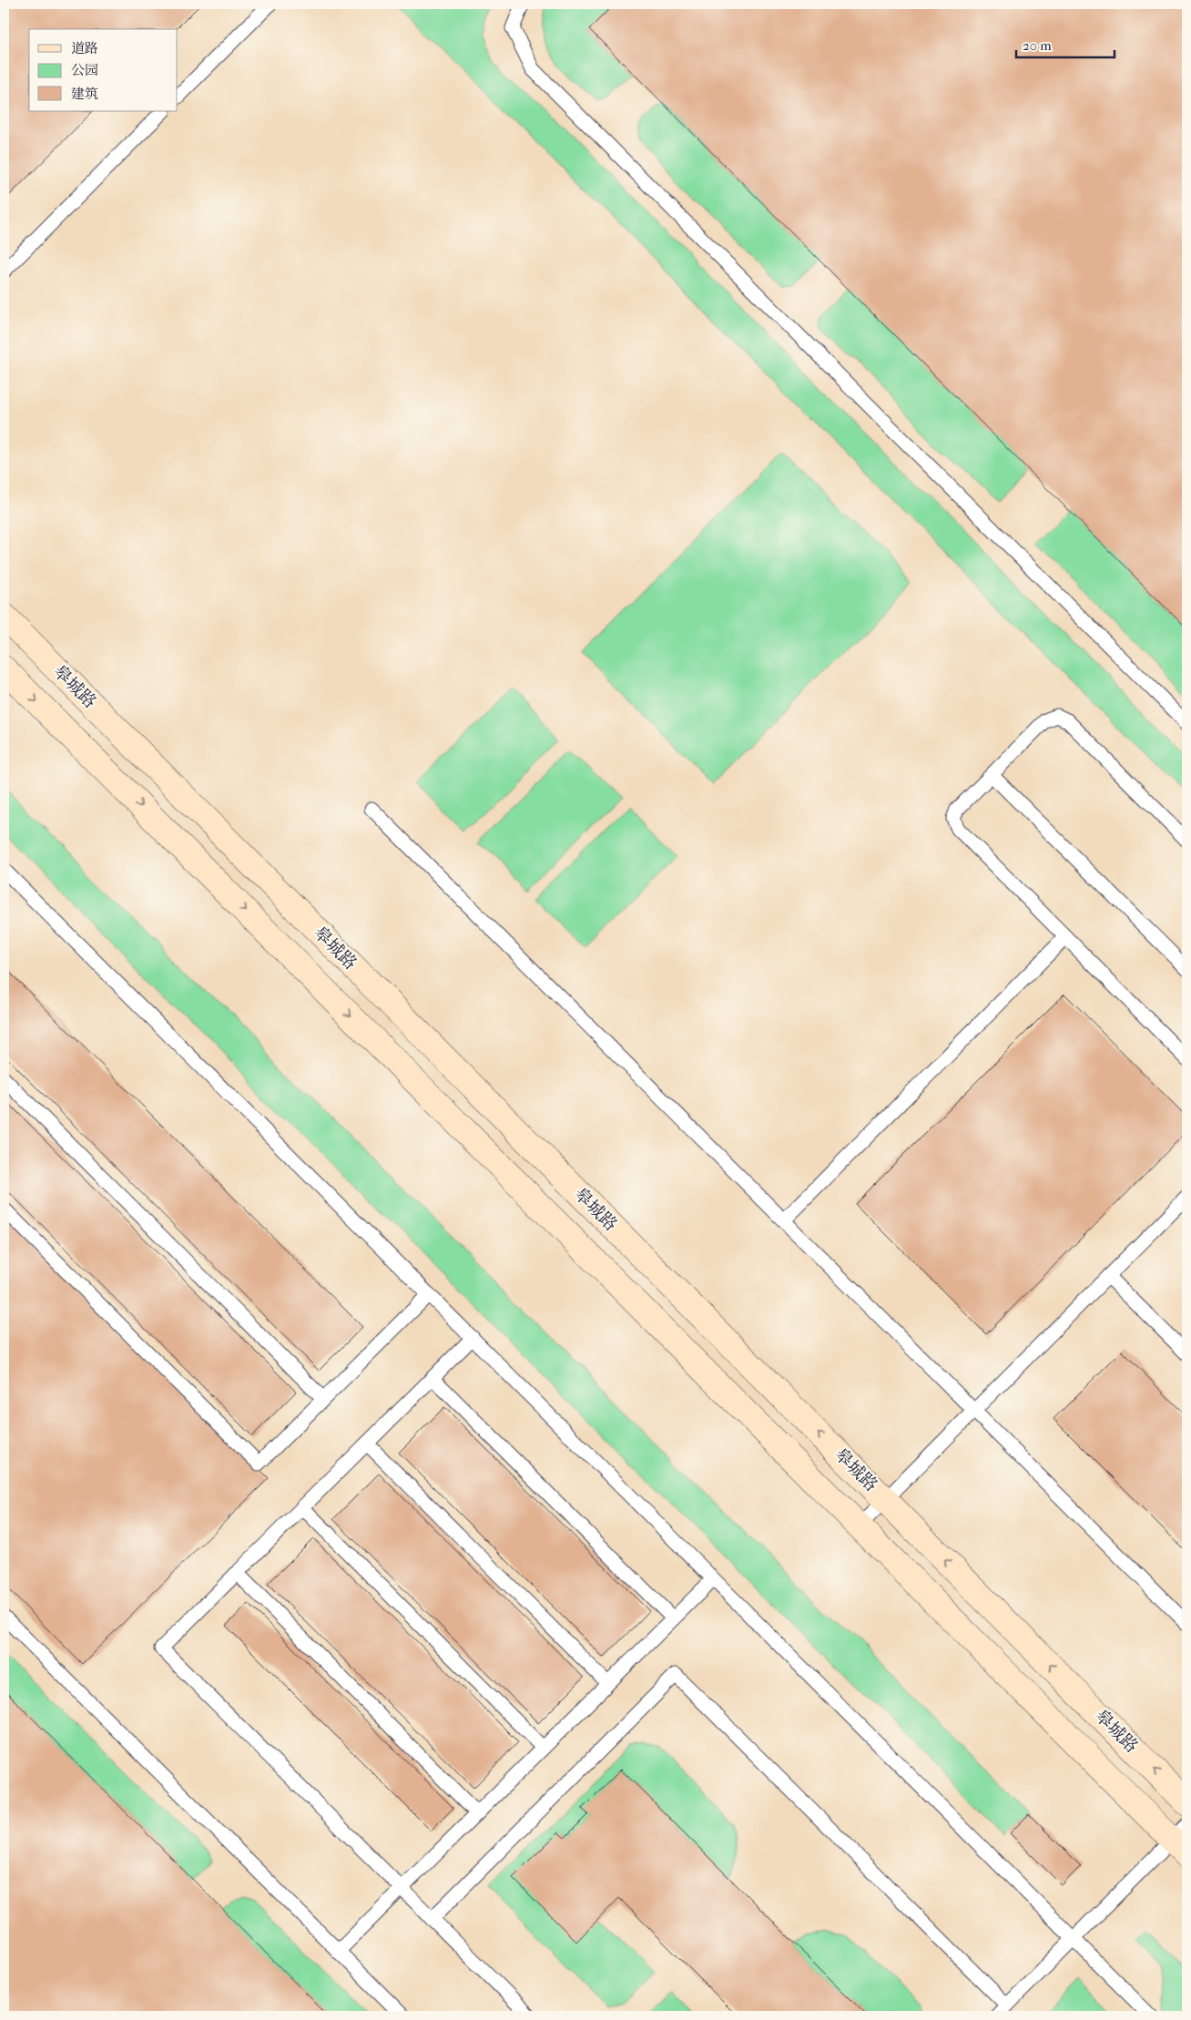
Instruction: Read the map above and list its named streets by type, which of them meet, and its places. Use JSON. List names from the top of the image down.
{
  "streets": {
    "main road": ["皋城路"]
  },
  "legend": ["道路", "公园", "建筑"],
  "scale_bar": "20 m"
}
